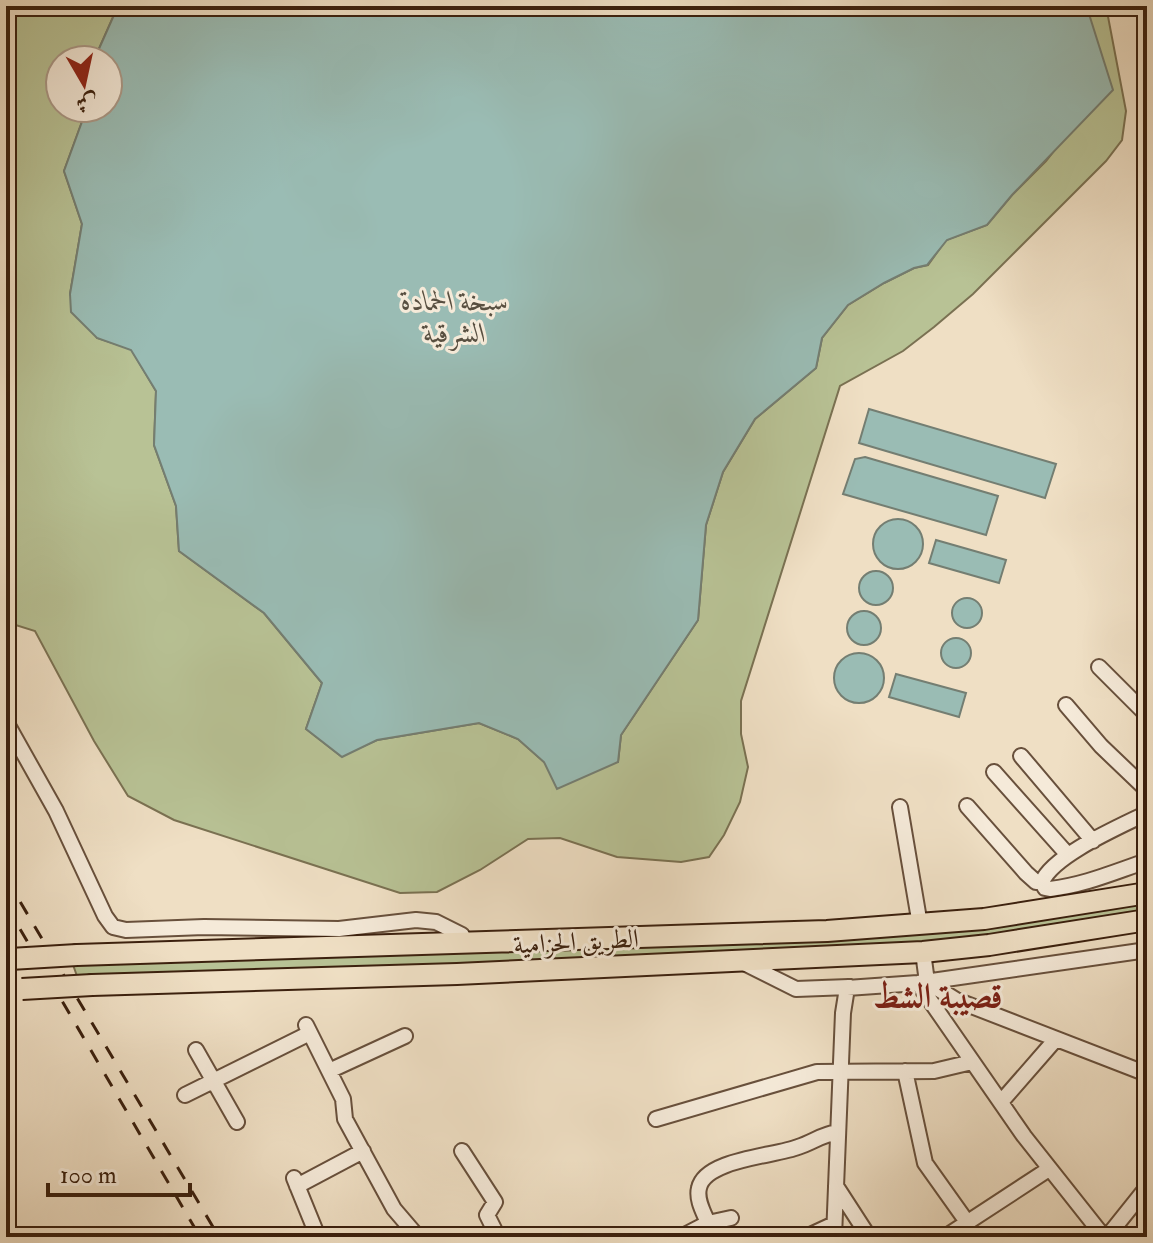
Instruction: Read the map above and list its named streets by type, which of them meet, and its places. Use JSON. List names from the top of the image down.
{
  "streets": {
    "highway": ["الطريق الحزامية"]
  },
  "districts": ["قصيبة الشط"],
  "water": ["سبخة الحمادة الشرقية"],
  "scale_bar": "100 m",
  "north": "bottom"
}
